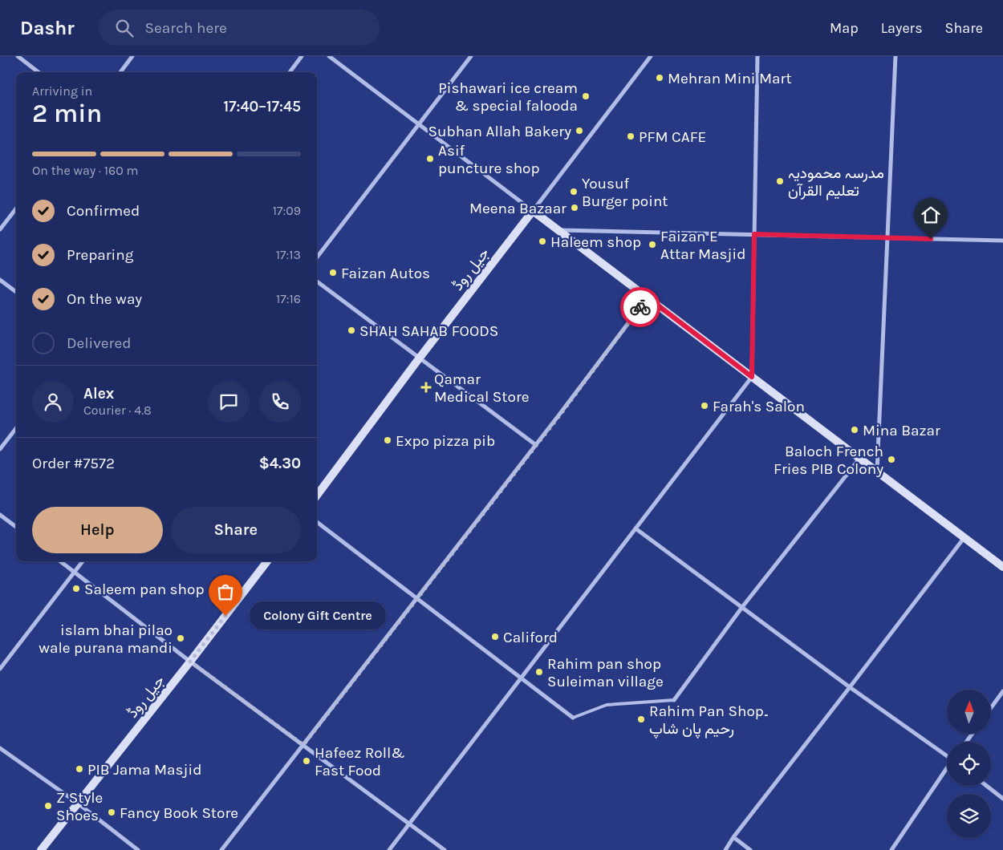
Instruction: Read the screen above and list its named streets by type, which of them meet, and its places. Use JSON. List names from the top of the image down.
{
  "streets": {
    "street": ["جیل روڈ"]
  },
  "places": {
    "other": [
      "Mehran Mini Mart",
      "Pishawari ice cream & special falooda",
      "Subhan Allah Bakery",
      "PFM CAFE",
      "Asif puncture shop",
      "مدرسہ محمودیہ تعلیم القرآن",
      "Yousuf Burger point",
      "Meena Bazaar",
      "Haleem shop",
      "Faizan E Attar Masjid",
      "Faizan Autos",
      "SHAH SAHAB FOODS",
      "Farah's Salon",
      "Mina Bazar",
      "Expo pizza pib",
      "Baloch French Fries PIB Colony",
      "Saleem pan shop",
      "Colony Gift Centre",
      "Califord",
      "islam bhai pilao wale purana mandi",
      "Rahim pan shop Suleiman village",
      "Rahim Pan Shop۔ رحیم پان شاپ",
      "Hafeez Roll& Fast Food",
      "PIB Jama Masjid",
      "Z Style Shoes",
      "Fancy Book Store"
    ],
    "health": ["Qamar Medical Store"]
  },
  "north": "top",
  "page": {
    "header": "Dashr",
    "search": "Search here",
    "nav": ["Map", "Layers", "Share"],
    "heading": ["2 min", "Arriving in", "17:40–17:45"],
    "panel": [
      "Alex",
      "Courier · 4.8",
      "Order #7572",
      "$4.30"
    ],
    "bar": "On the way · 160 m",
    "list": [
      ["Confirmed", "17:09"],
      ["Preparing", "17:13"],
      ["On the way", "17:16"],
      "Delivered"
    ],
    "buttons": ["Help", "Share"],
    "bubble": "Colony Gift Centre"
  }
}
